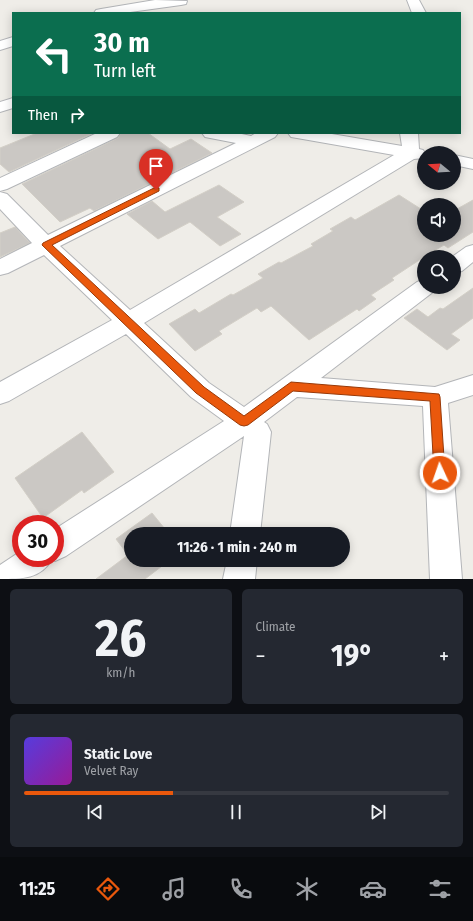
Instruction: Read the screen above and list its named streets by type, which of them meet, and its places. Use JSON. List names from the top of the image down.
{
  "north": "left",
  "page": {
    "turn": ["30 m", "Turn left"],
    "then": "Then",
    "limit": "30",
    "trip": "11:26 · 1 min · 240 m",
    "tile": [
      ["26", "km/h"],
      "Climate"
    ],
    "heat": ["−", "19°", "+"],
    "song": ["Static Love", "Velvet Ray"],
    "tabs": "11:25"
  }
}
